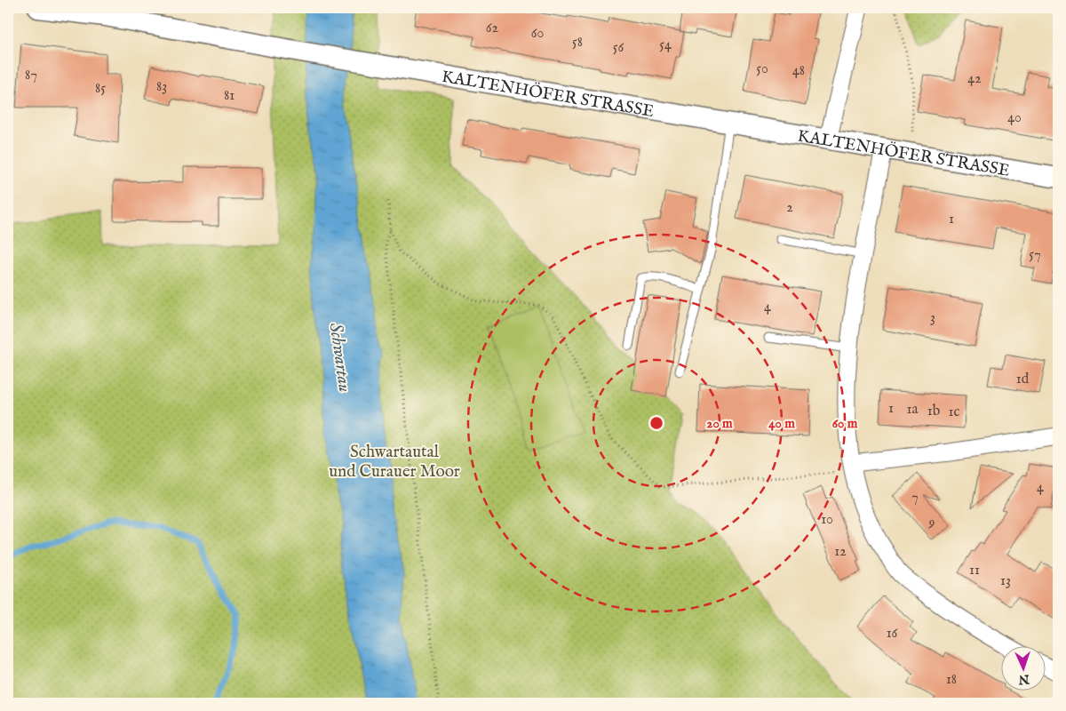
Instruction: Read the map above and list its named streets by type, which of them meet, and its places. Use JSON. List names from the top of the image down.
{
  "streets": {
    "street": ["KALTENHÖFER STRASSE"]
  },
  "water": ["Schwartau"],
  "parks": ["Schwartautal und Curauer Moor"],
  "house_numbers": [
    "62",
    "60",
    "58",
    "54",
    "56",
    "50",
    "48",
    "87",
    "42",
    "83",
    "85",
    "81",
    "40",
    "2",
    "1",
    "57",
    "4",
    "3",
    "1d",
    "1",
    "1a",
    "1b",
    "1c",
    "4",
    "7",
    "10",
    "9",
    "12",
    "11",
    "13",
    "16",
    "18"
  ],
  "north": "bottom",
  "rings": ["20 m", "40 m", "60 m"]
}
